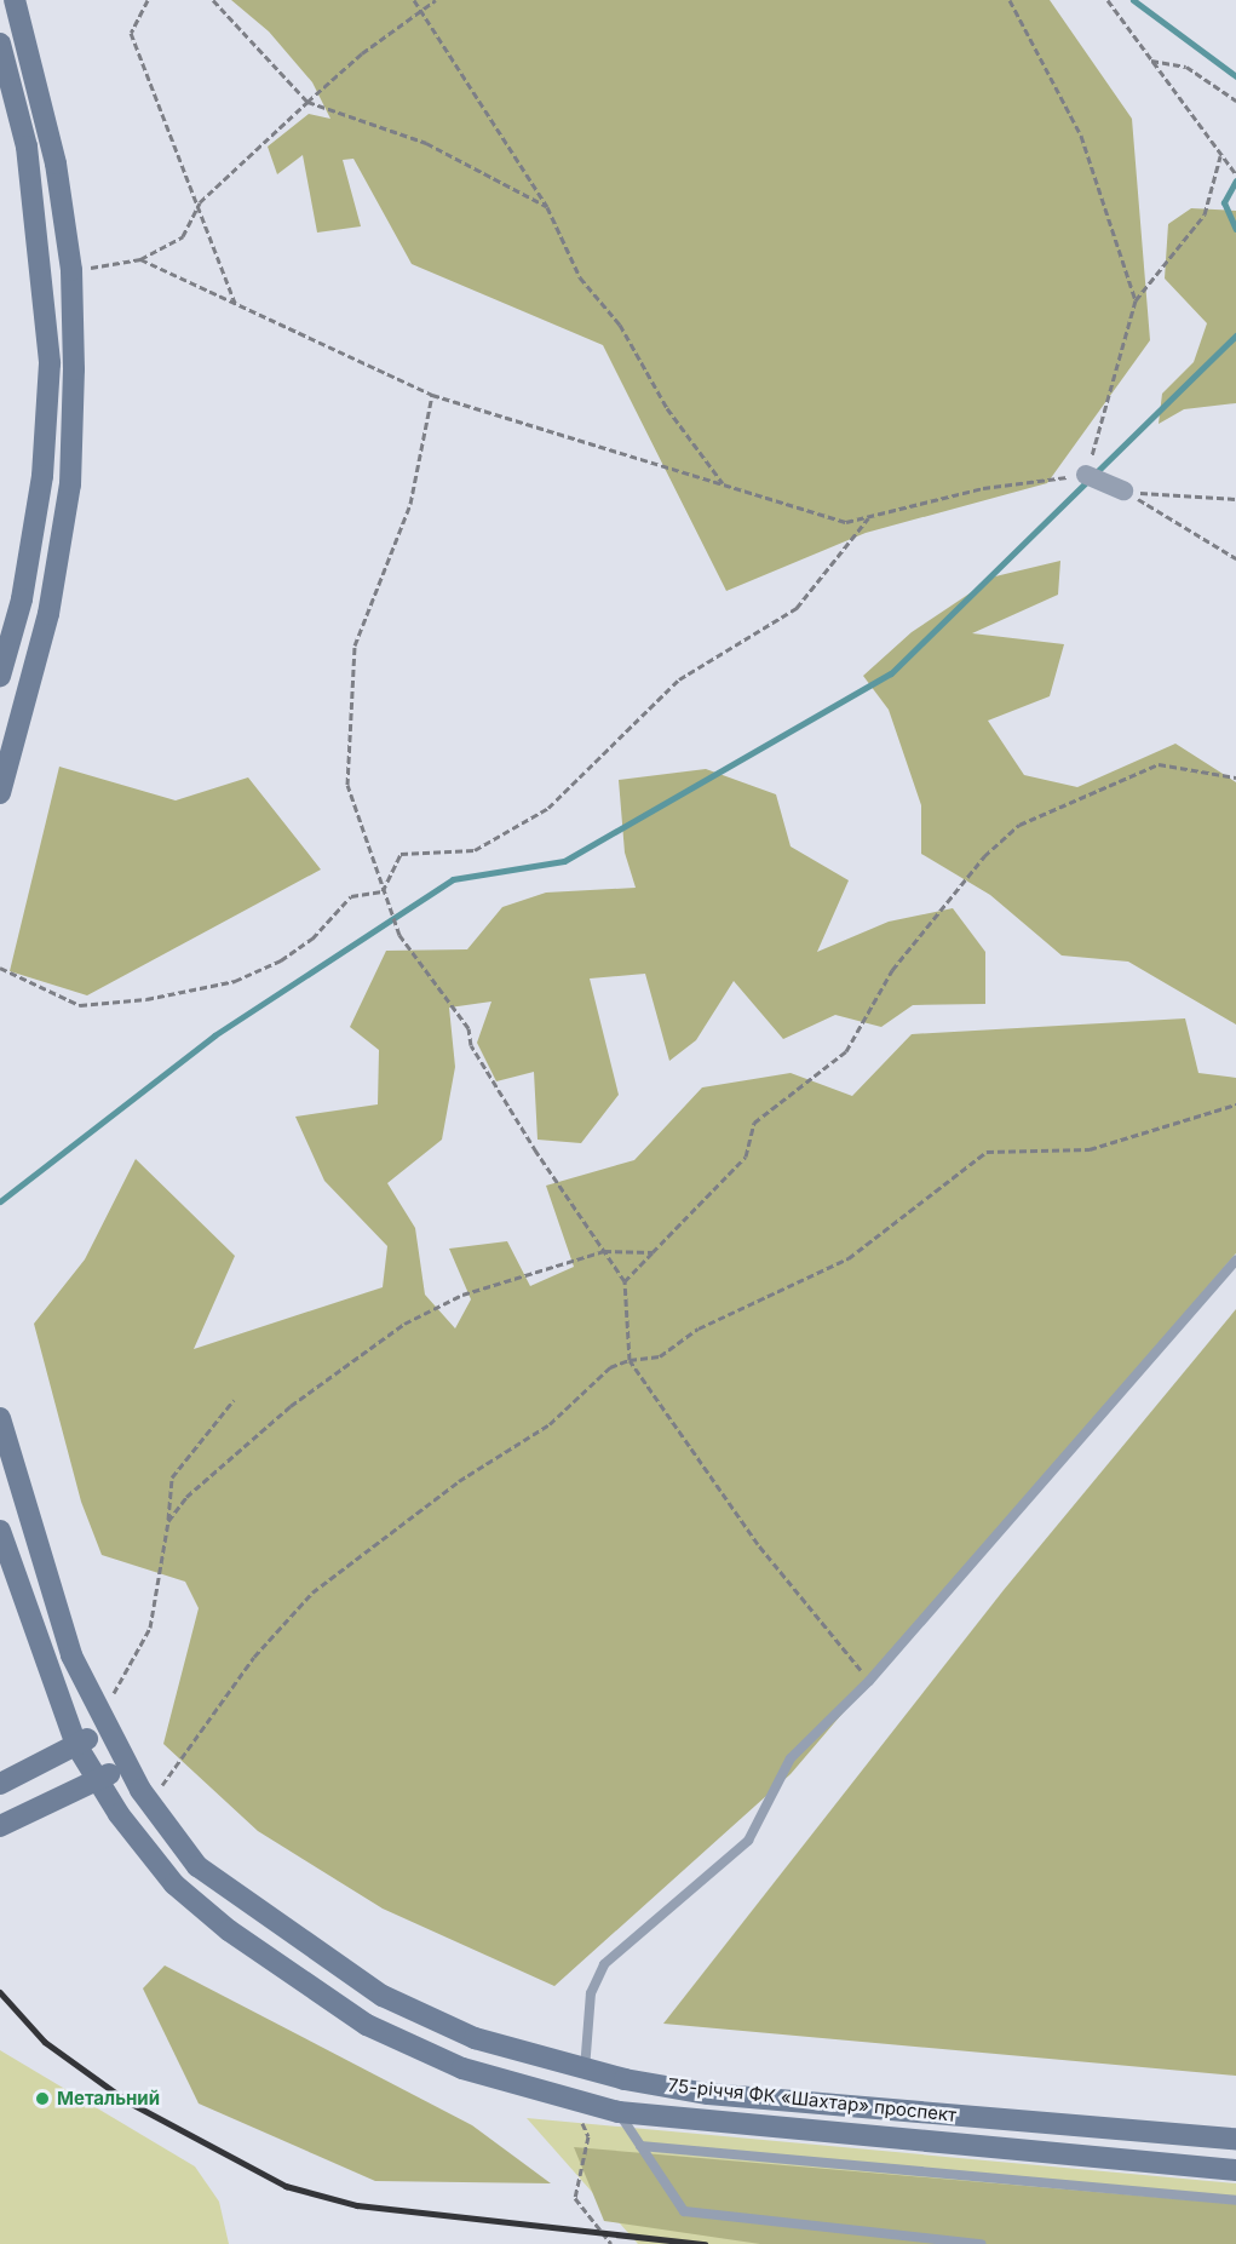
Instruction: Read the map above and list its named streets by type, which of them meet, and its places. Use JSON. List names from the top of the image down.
{
  "streets": {
    "main road": ["75-річчя ФК «Шахтар» проспект"]
  },
  "places": ["Метальний"]
}
